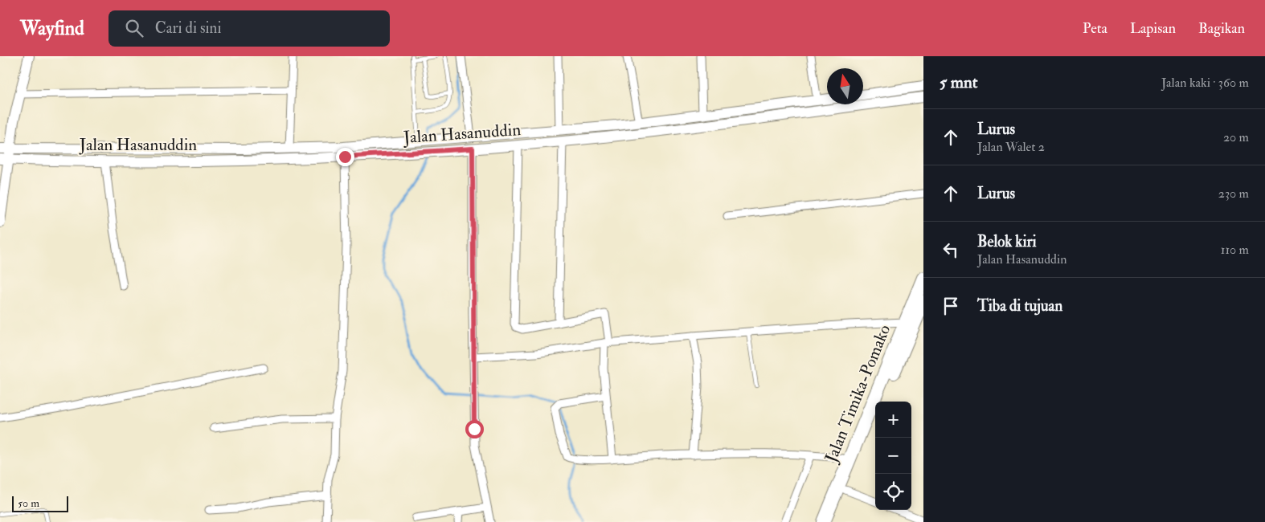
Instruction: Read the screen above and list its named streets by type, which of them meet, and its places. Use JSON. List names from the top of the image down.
{
  "streets": {
    "highway": ["Jalan Timika-Pomako"],
    "street": ["Jalan Hasanuddin"]
  },
  "scale_bar": "50 m",
  "north": "top",
  "page": {
    "header": "Wayfind",
    "search": "Cari di sini",
    "nav": ["Peta", "Lapisan", "Bagikan"],
    "heading": ["5 mnt", "Jalan kaki · 360 m"],
    "list": [
      ["Lurus", "Jalan Walet 2", "20 m"],
      ["Lurus", "230 m"],
      ["Belok kiri", "Jalan Hasanuddin", "110 m"],
      "Tiba di tujuan"
    ],
    "map_buttons": ["+", "−"],
    "scale": "50 m"
  }
}
